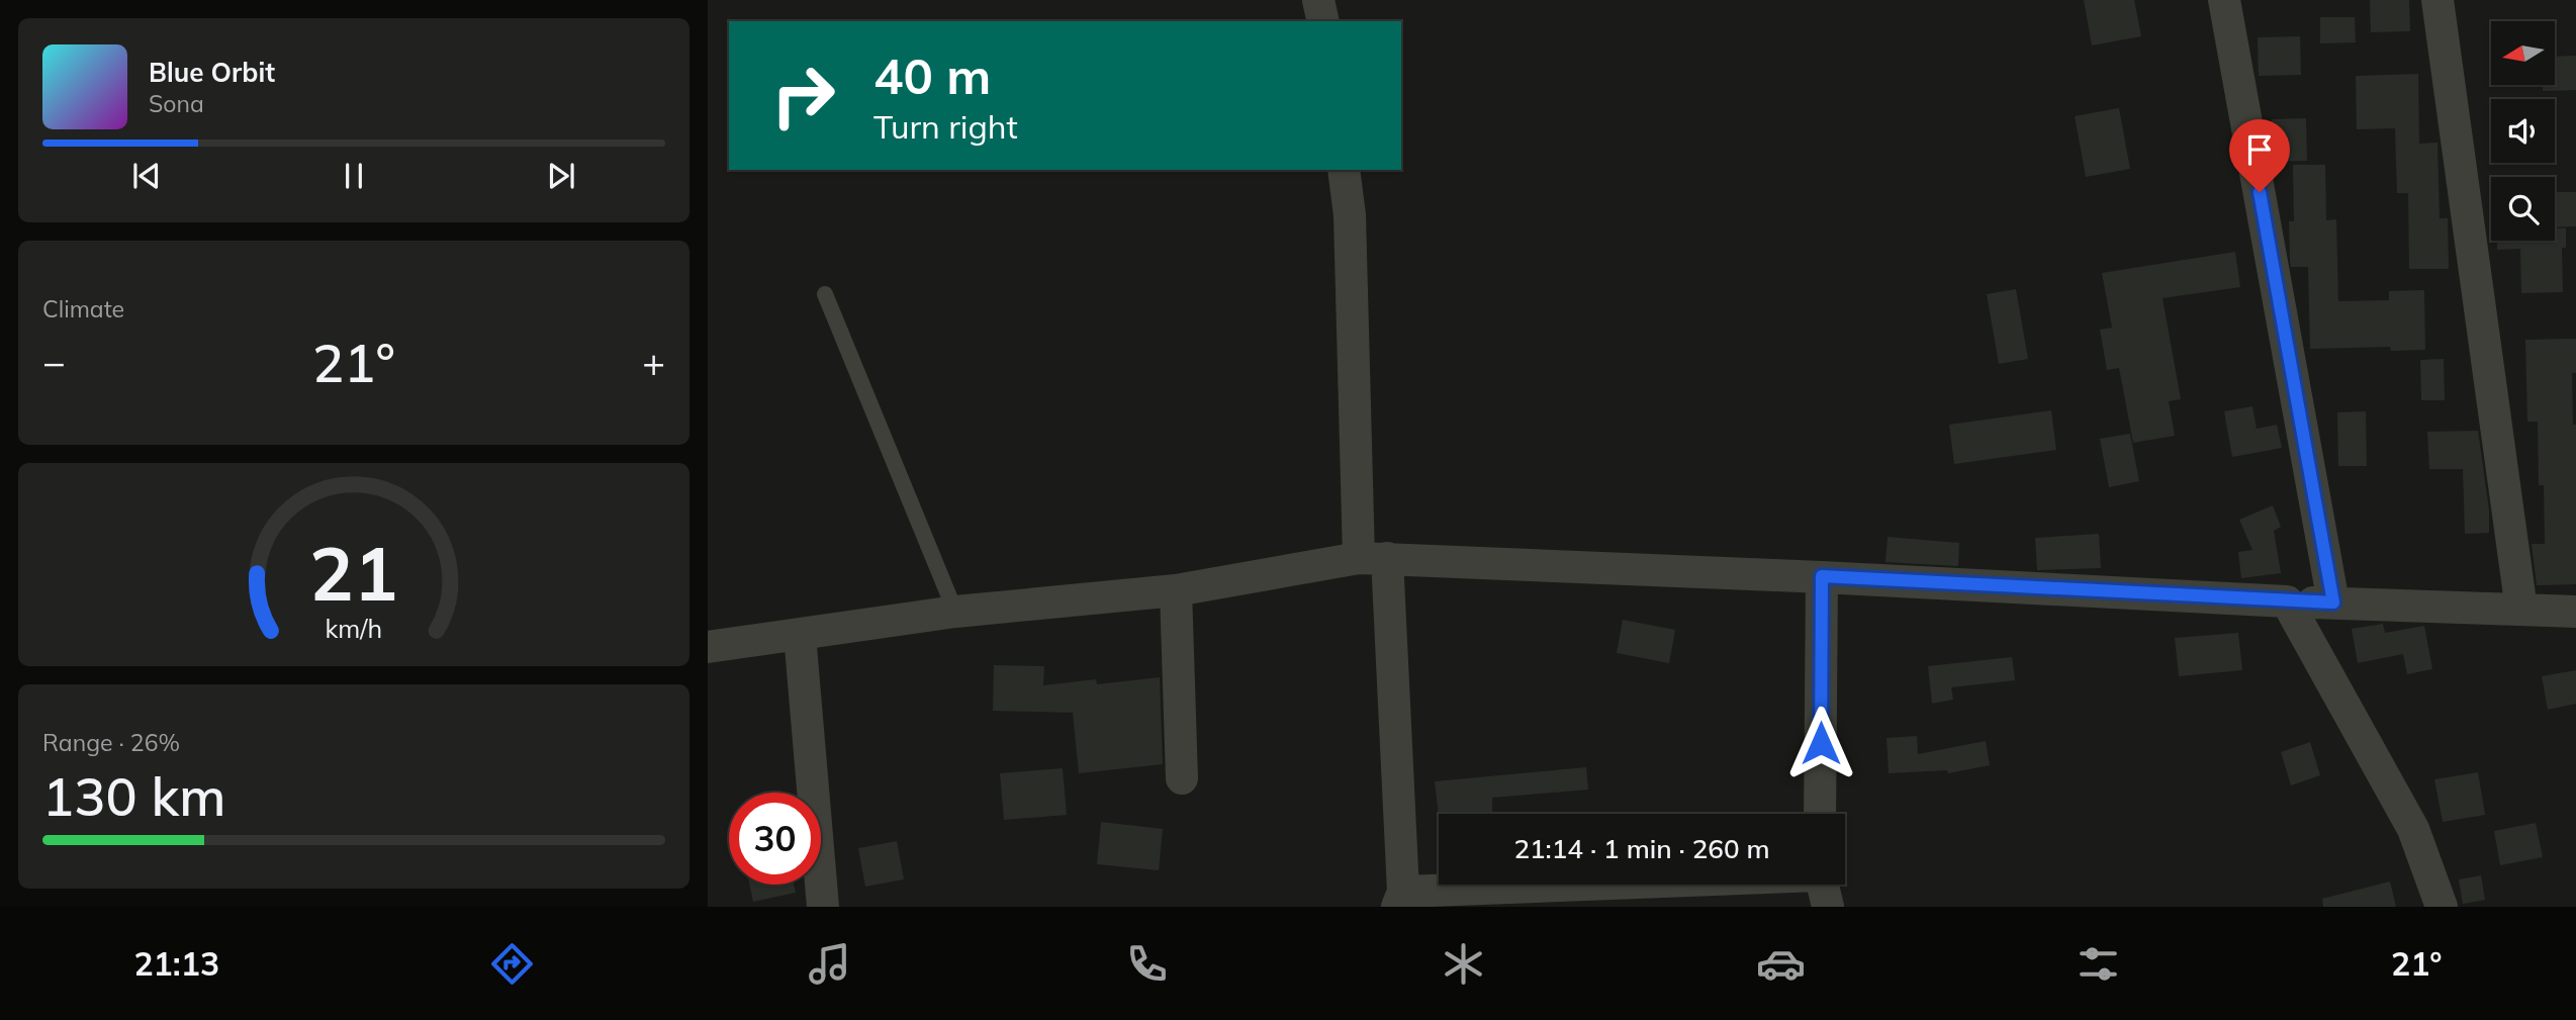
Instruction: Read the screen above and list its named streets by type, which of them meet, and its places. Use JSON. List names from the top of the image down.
{
  "north": "left",
  "page": {
    "turn": ["40 m", "Turn right"],
    "song": ["Blue Orbit", "Sona"],
    "tile": [
      "Climate",
      ["Range · 26%", "130 km"]
    ],
    "heat": ["−", "21°", "+"],
    "limit": "30",
    "trip": "21:14 · 1 min · 260 m",
    "tabs": ["21:13", "21°"],
    "gauge": ["21", "km/h"]
  }
}
